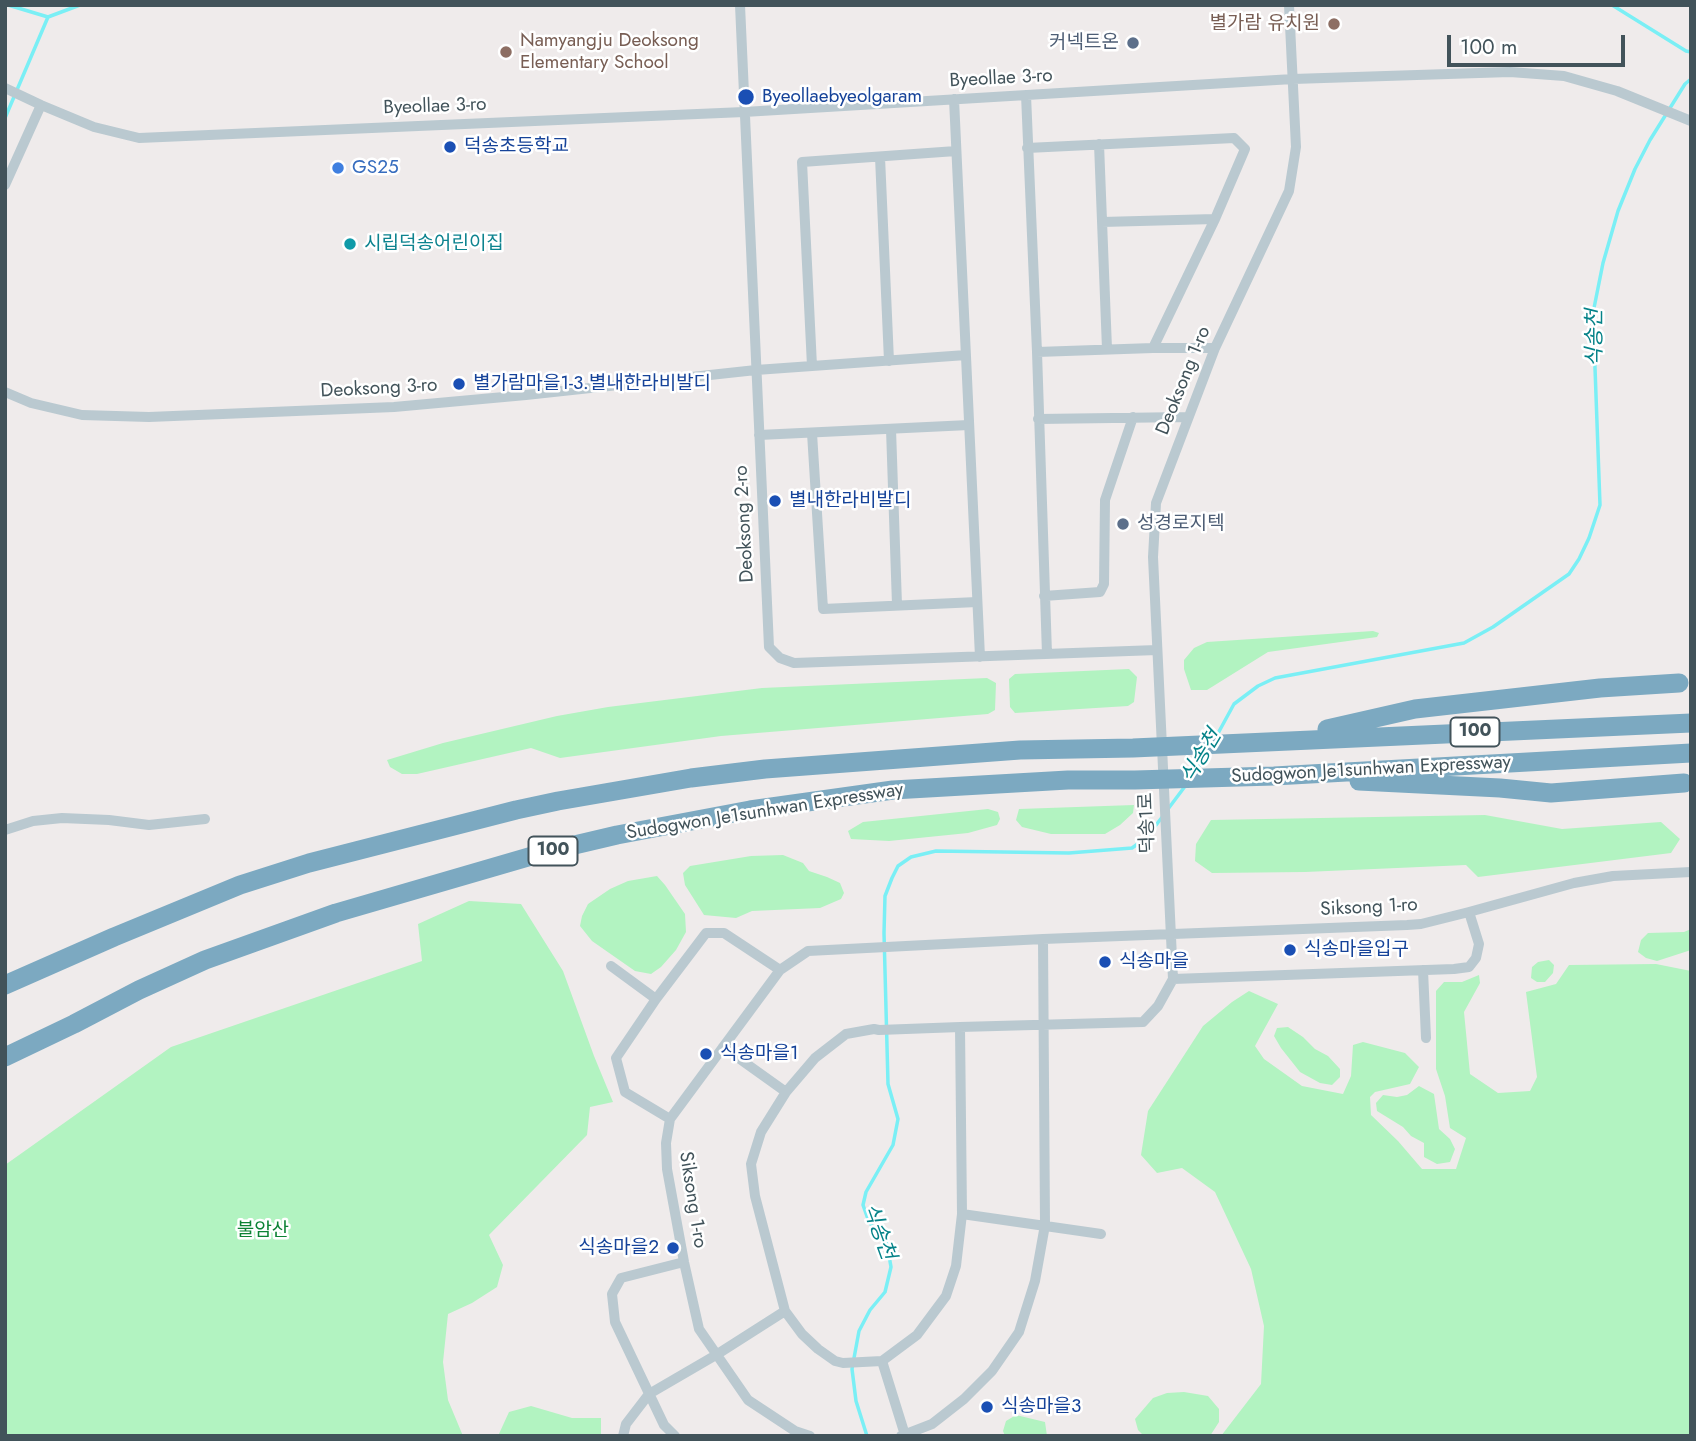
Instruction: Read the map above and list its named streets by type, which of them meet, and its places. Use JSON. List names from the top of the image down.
{
  "streets": {
    "highway": ["100", "Sudogwon Je1sunhwan Expressway"],
    "street": [
      "Byeollae 3-ro",
      "Deoksong 1-ro",
      "Deoksong 3-ro",
      "Deoksong 2-ro",
      "덕송1로",
      "Siksong 1-ro"
    ]
  },
  "crossings": [
    ["Byeollae 3-ro", "Deoksong 1-ro"],
    ["Byeollae 3-ro", "Deoksong 2-ro"],
    ["Deoksong 1-ro", "Deoksong 2-ro"],
    ["Deoksong 1-ro", "덕송1로"],
    ["Deoksong 3-ro", "Deoksong 2-ro"],
    ["덕송1로", "Siksong 1-ro"]
  ],
  "water": ["식송천"],
  "parks": ["불암산"],
  "places": [
    "별가람 유치원",
    "커넥트온",
    "Namyangju Deoksong Elementary School",
    "Byeollaebyeolgaram",
    "덕송초등학교",
    "GS25",
    "시립덕송어린이집",
    "별가람마을1-3.별내한라비발디",
    "별내한라비발디",
    "성경로지텍",
    "식송마을입구",
    "식송마을",
    "식송마을1",
    "식송마을2",
    "식송마을3"
  ],
  "scale_bar": "100 m"
}
